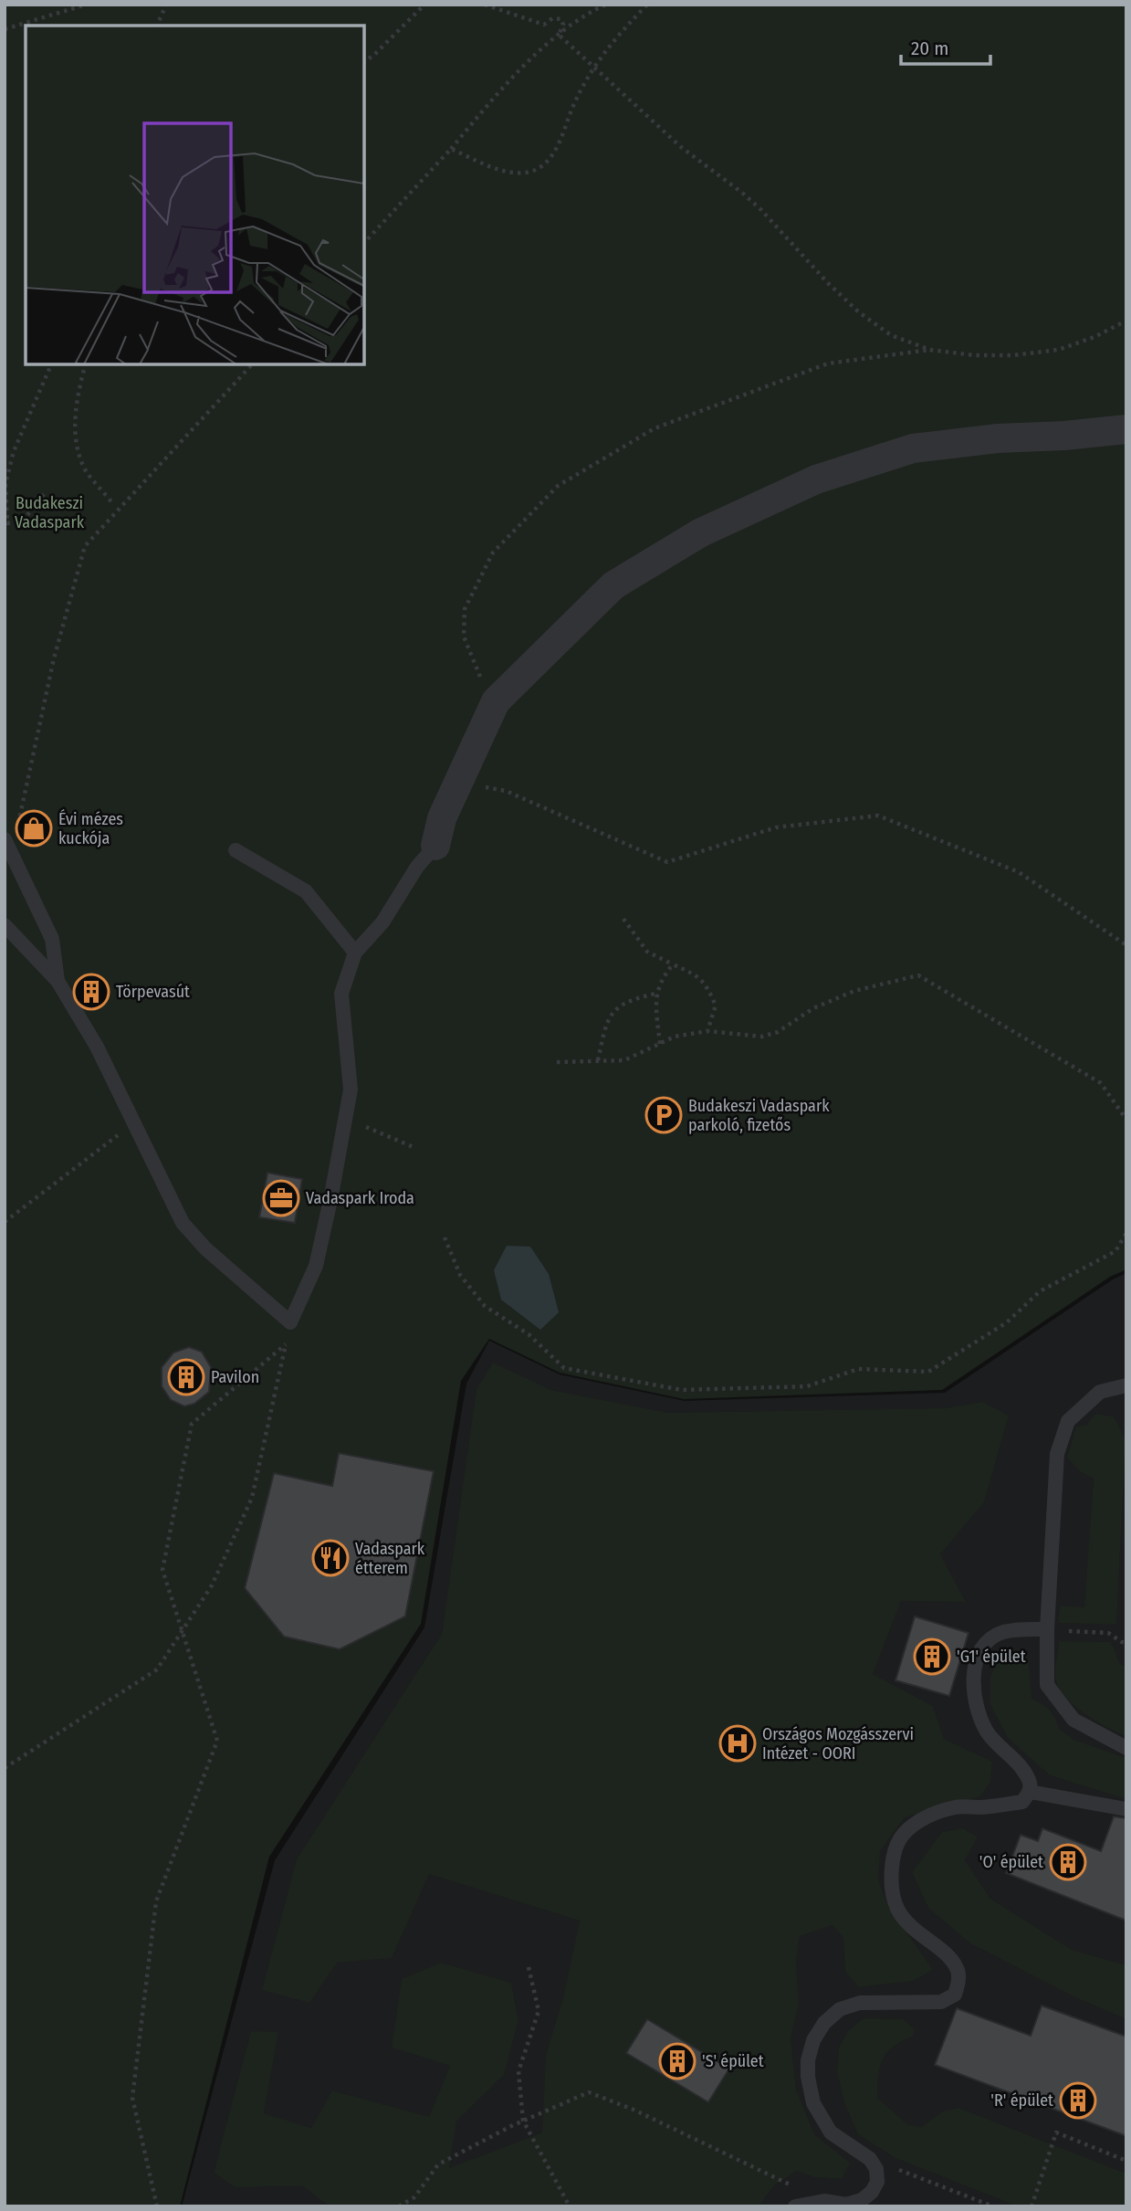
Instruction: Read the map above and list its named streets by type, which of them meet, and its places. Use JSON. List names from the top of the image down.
{
  "parks": ["Budakeszi Vadaspark"],
  "places": {
    "shop": ["Évi mézes kuckója"],
    "building": [
      "Törpevasút",
      "Pavilon",
      "'G1' épület",
      "'O' épület",
      "'S' épület",
      "'R' épület"
    ],
    "parking": ["Budakeszi Vadaspark parkoló, fizetős"],
    "office": ["Vadaspark Iroda"],
    "restaurant": ["Vadaspark étterem"],
    "hospital": ["Országos Mozgásszervi Intézet - OORI"]
  },
  "scale_bar": "20 m"
}
